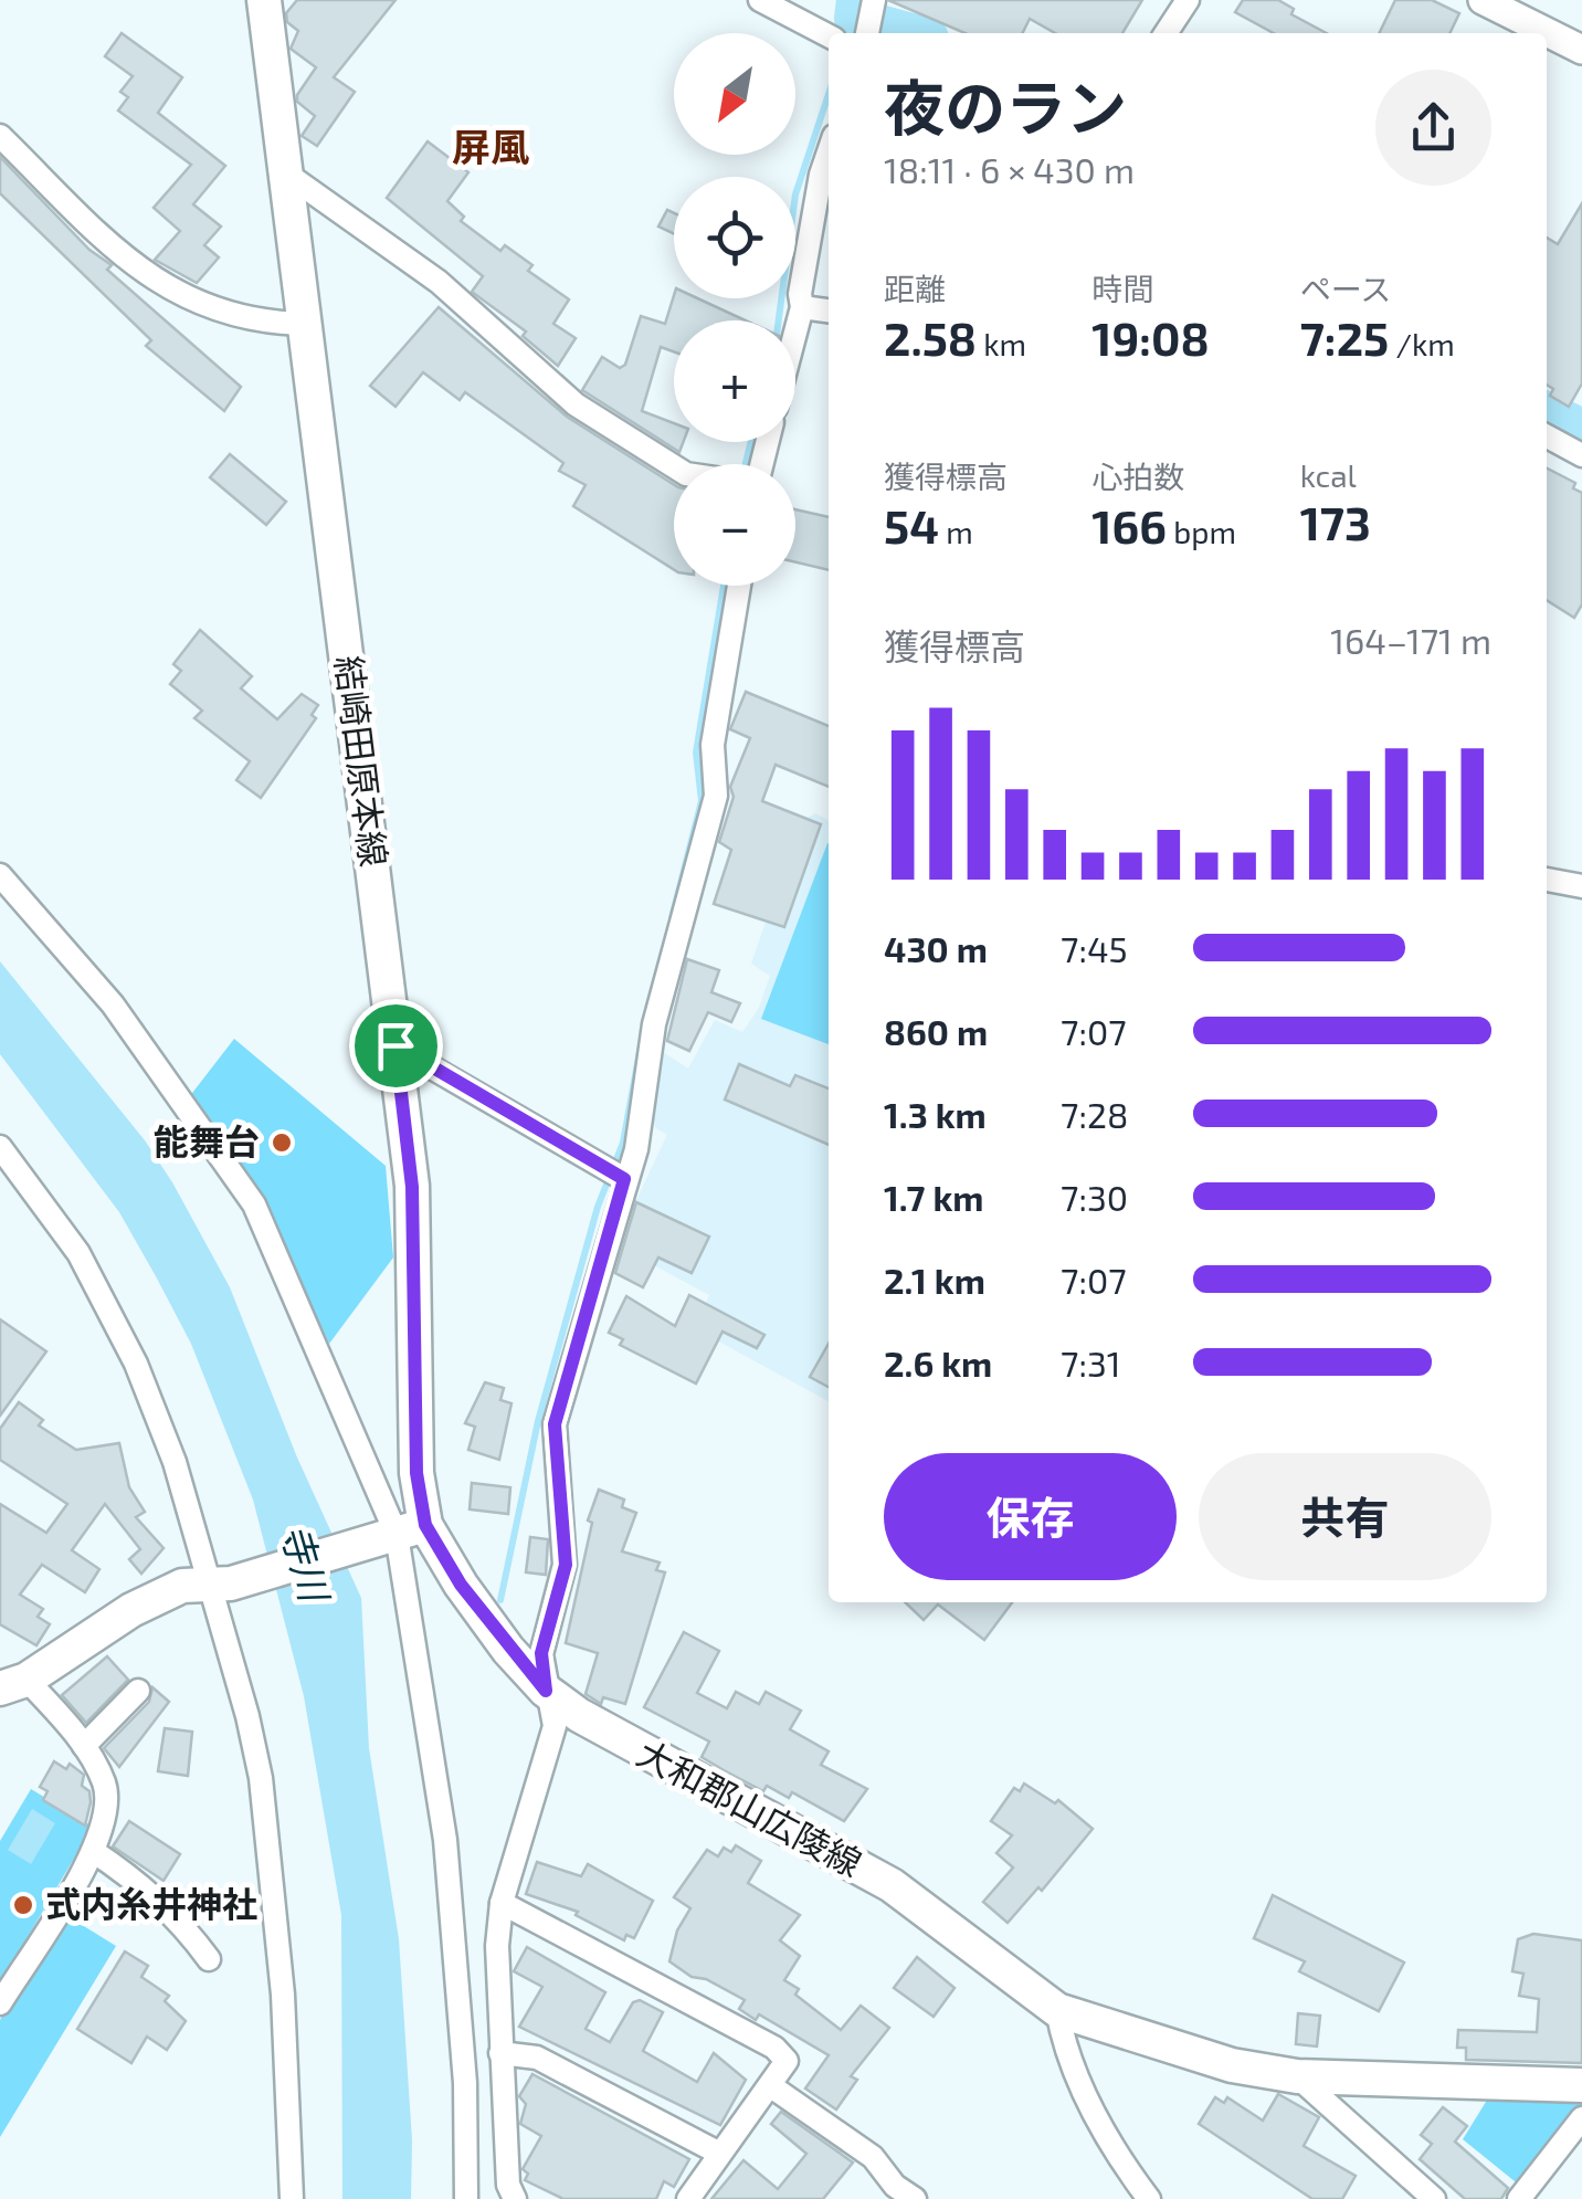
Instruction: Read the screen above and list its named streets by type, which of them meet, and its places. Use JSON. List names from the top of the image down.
{
  "streets": {
    "main road": ["結崎田原本線", "大和郡山広陵線"]
  },
  "crossings": [
    ["結崎田原本線", "大和郡山広陵線"]
  ],
  "districts": ["屏風"],
  "water": ["寺川"],
  "places": ["能舞台", "式内糸井神社"],
  "north": "bottom left",
  "page": {
    "map_buttons": ["+", "−"],
    "heading": ["夜のラン", "18:11 · 6 × 430 m"],
    "stats": [
      ["距離", "2.58 km"],
      ["時間", "19:08"],
      ["ペース", "7:25 /km"],
      ["獲得標高", "54 m"],
      ["心拍数", "166 bpm"],
      ["kcal", "173"]
    ],
    "chart": ["獲得標高", "164–171 m"],
    "list": [
      {
        "name": "430 m",
        "note": "7:45"
      },
      {
        "name": "860 m",
        "note": "7:07"
      },
      {
        "name": "1.3 km",
        "note": "7:28"
      },
      {
        "name": "1.7 km",
        "note": "7:30"
      },
      {
        "name": "2.1 km",
        "note": "7:07"
      },
      {
        "name": "2.6 km",
        "note": "7:31"
      }
    ],
    "buttons": ["保存", "共有"]
  }
}
